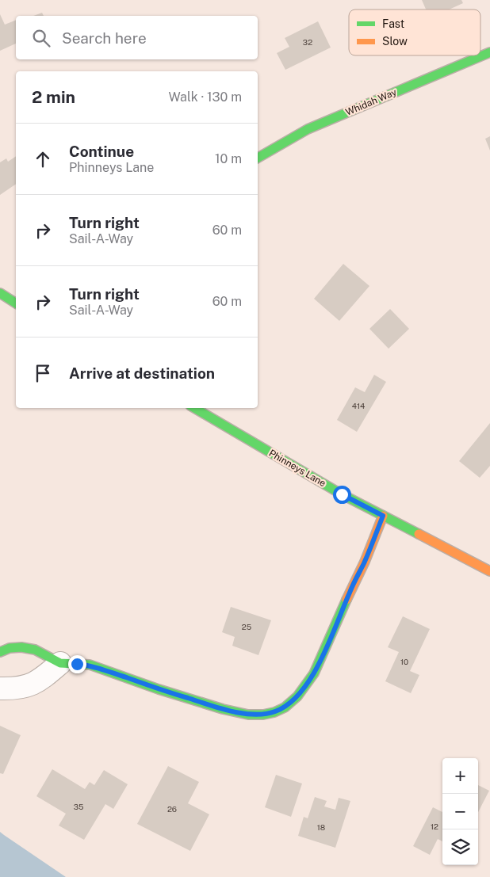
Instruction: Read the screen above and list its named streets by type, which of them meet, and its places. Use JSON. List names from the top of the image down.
{
  "streets": {
    "street": ["Whidah Way", "Phinneys Lane"]
  },
  "house_numbers": [
    "32",
    "414",
    "25",
    "10",
    "35",
    "26",
    "12",
    "18"
  ],
  "legend": ["Fast", "Slow"],
  "page": {
    "search": "Search here",
    "heading": ["2 min", "Walk · 130 m"],
    "list": [
      ["Continue", "Phinneys Lane", "10 m"],
      ["Turn right", "Sail-A-Way", "60 m"],
      ["Turn right", "Sail-A-Way", "60 m"],
      "Arrive at destination"
    ],
    "map_buttons": ["+", "−"]
  }
}
